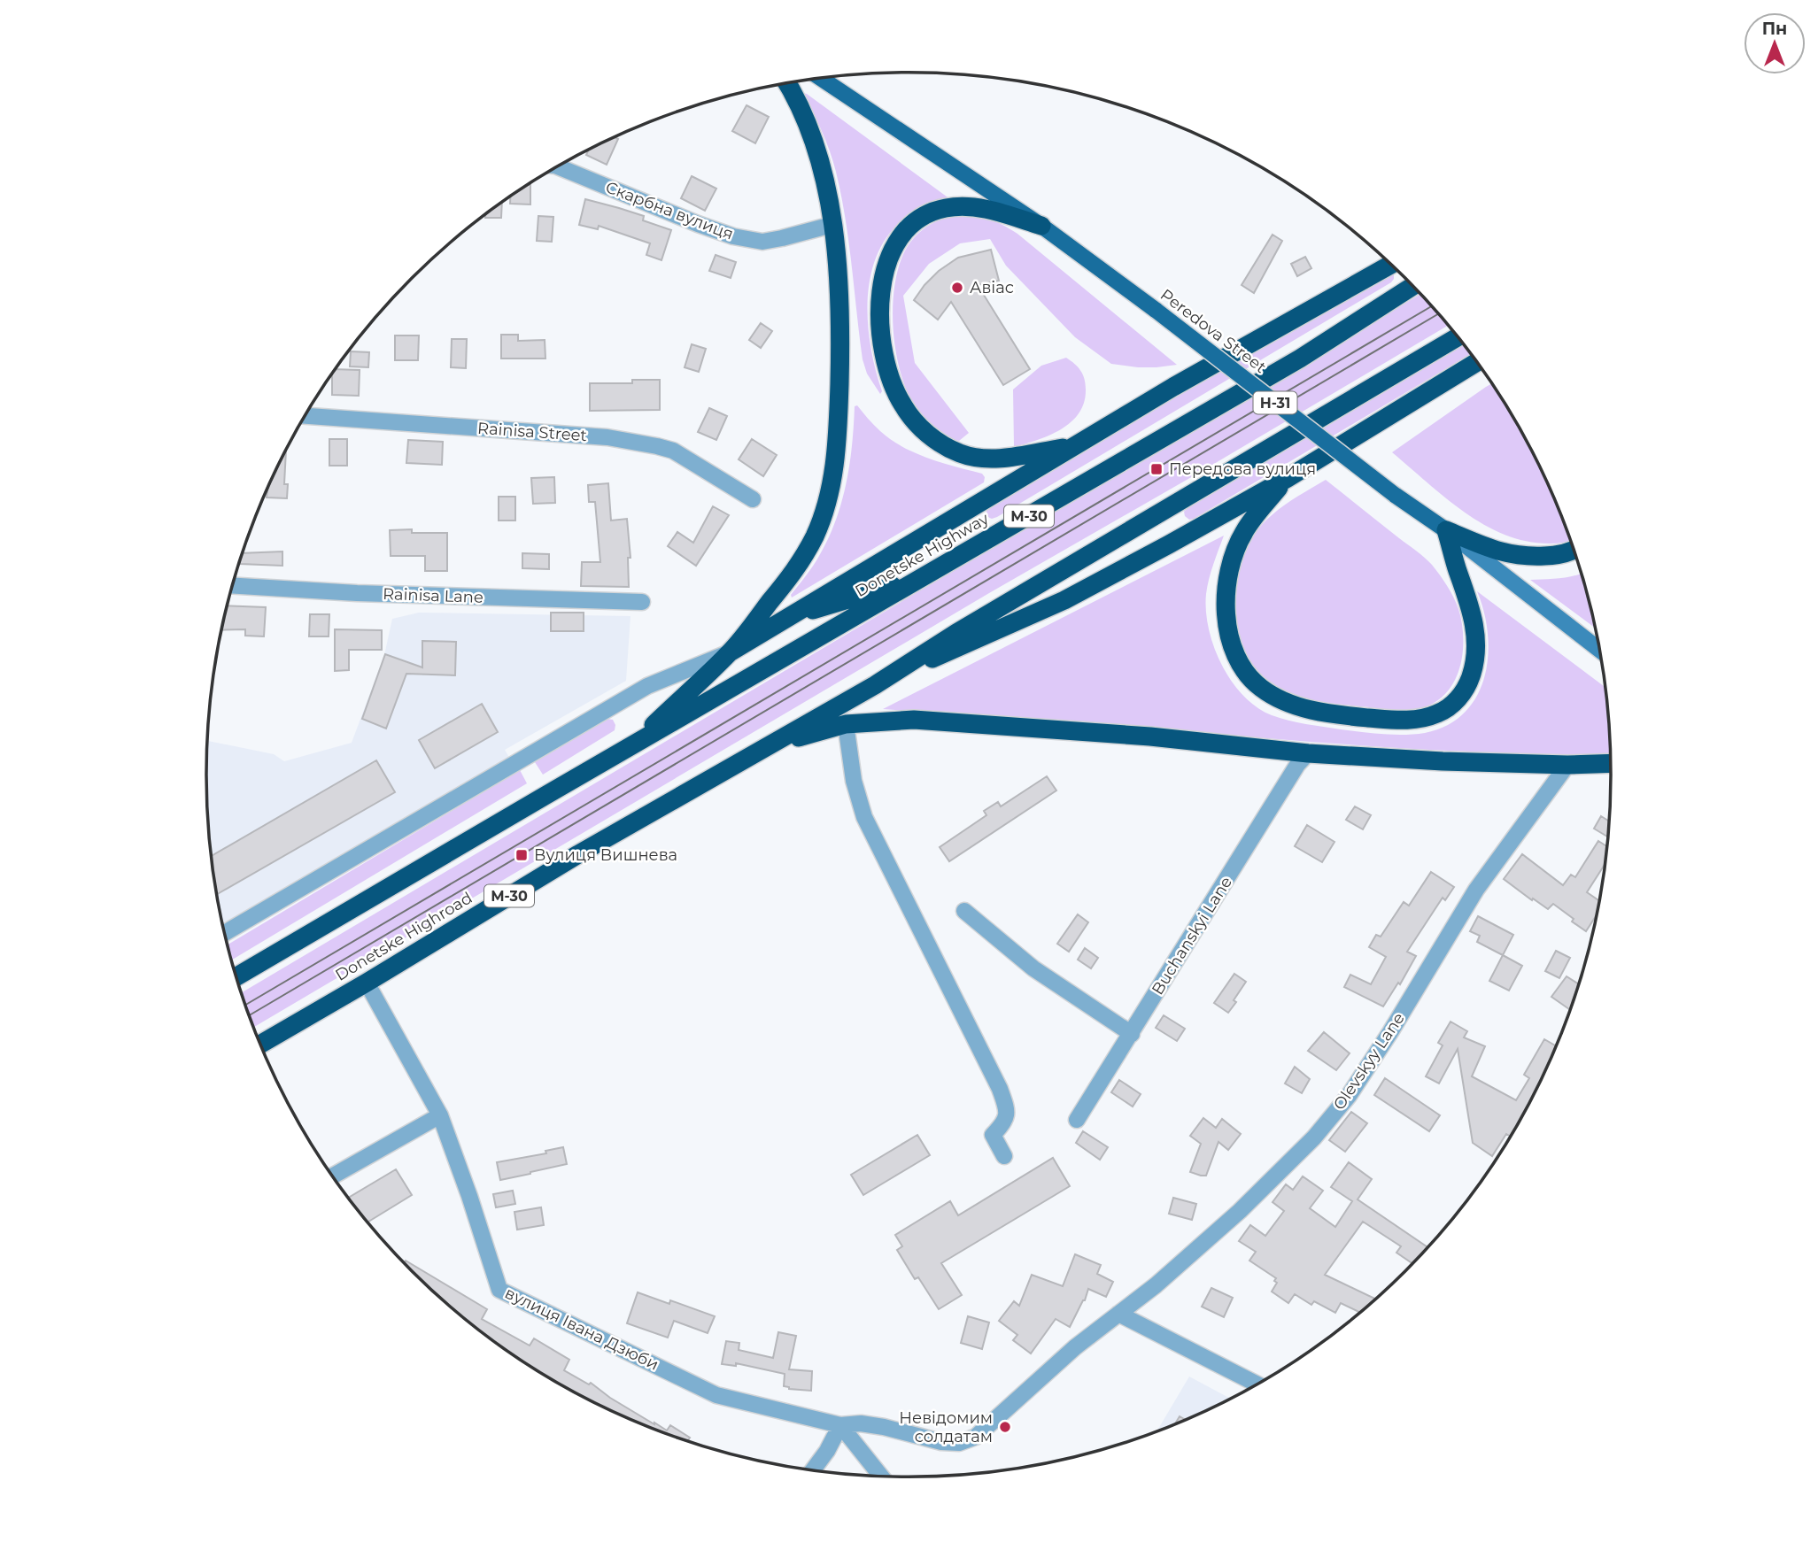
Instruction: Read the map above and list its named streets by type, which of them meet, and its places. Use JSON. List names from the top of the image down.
{
  "streets": {
    "highway": ["М-30", "Donetske Highway", "Donetske Highroad"],
    "main road": ["Peredova Street", "Н-31"],
    "street": [
      "Скарбна вулиця",
      "Rainisa Street",
      "Rainisa Lane",
      "Buchanskyi Lane",
      "Olevskyy Lane",
      "вулиця Івана Дзюби"
    ]
  },
  "crossings": [
    ["М-30", "Donetske Highway"],
    ["М-30", "Donetske Highroad"],
    ["Donetske Highroad", "вулиця Івана Дзюби"],
    ["Olevskyy Lane", "вулиця Івана Дзюби"]
  ],
  "places": {
    "other": ["Авіас", "Невідомим солдатам"],
    "transit": ["Передова вулиця", "Вулиця Вишнева"]
  },
  "north": "top"
}
